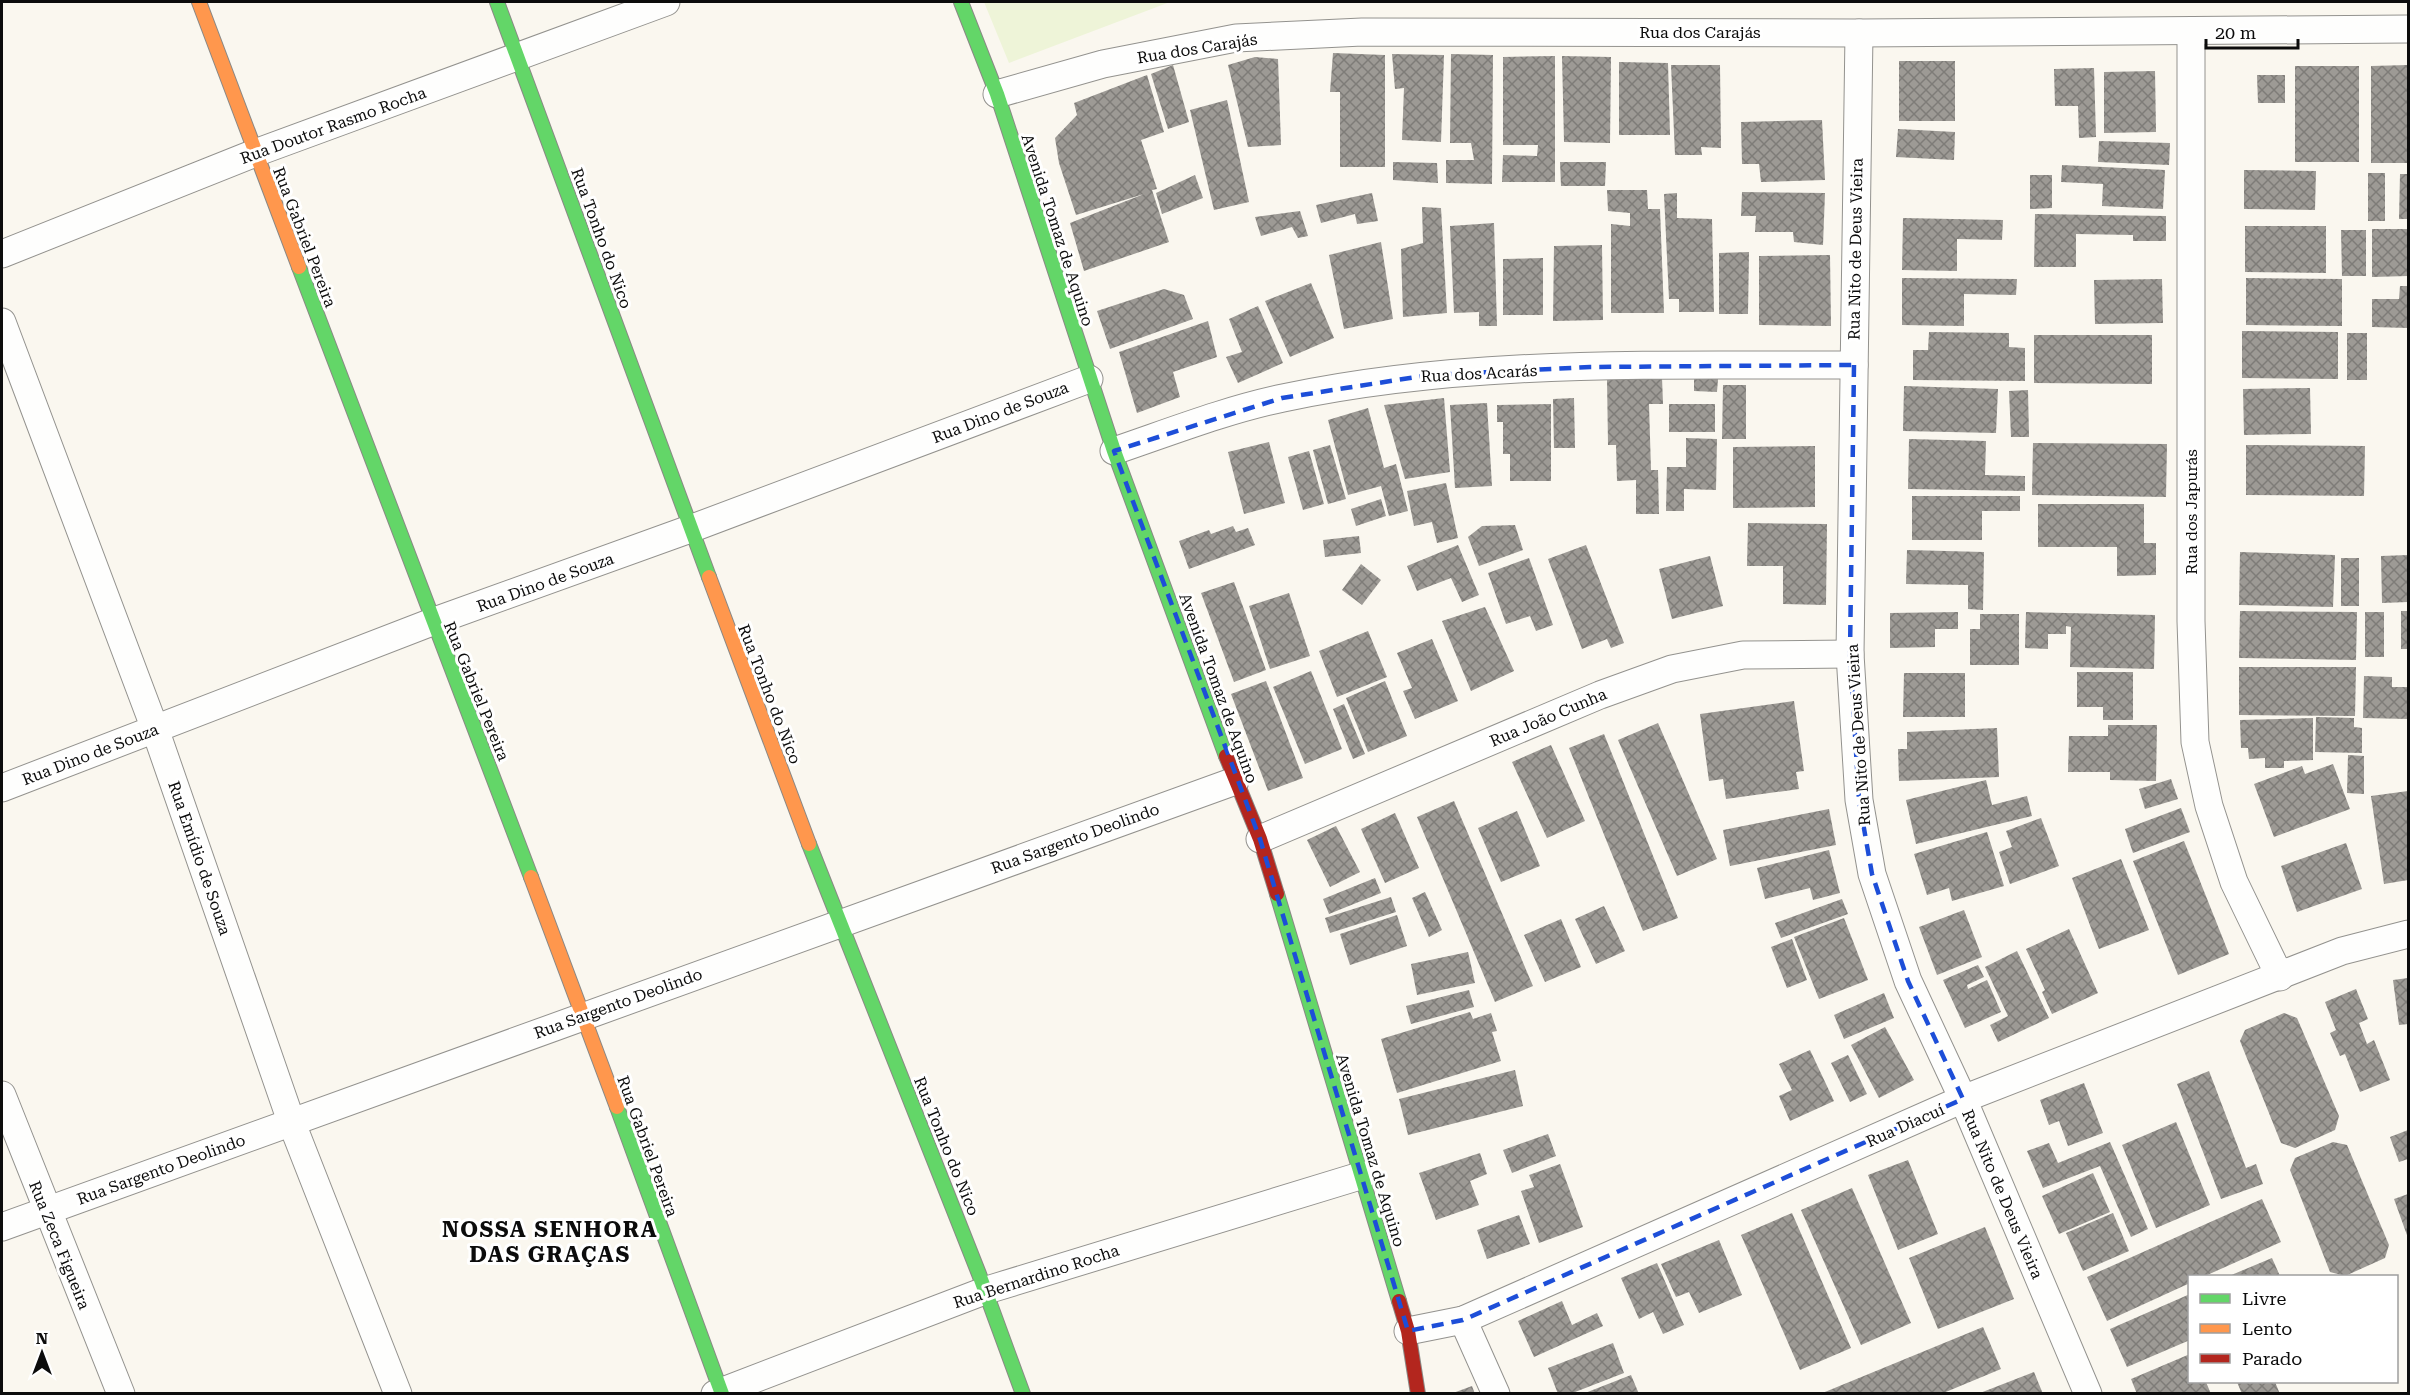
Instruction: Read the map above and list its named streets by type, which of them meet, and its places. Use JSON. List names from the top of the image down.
{
  "streets": {
    "street": [
      "Rua dos Carajás",
      "Rua Doutor Rasmo Rocha",
      "Avenida Tomaz de Aquino",
      "Rua Gabriel Pereira",
      "Rua Tonho do Nico",
      "Rua Nito de Deus Vieira",
      "Rua dos Acarás",
      "Rua Dino de Souza",
      "Rua dos Japurás",
      "Rua João Cunha",
      "Rua Sargento Deolindo",
      "Rua Emídio de Souza",
      "Rua Diacuí",
      "Rua Zeca Figueira",
      "Rua Bernardino Rocha"
    ]
  },
  "crossings": [
    ["Rua dos Carajás", "Avenida Tomaz de Aquino"],
    ["Rua dos Carajás", "Rua Nito de Deus Vieira"],
    ["Rua dos Carajás", "Rua dos Japurás"],
    ["Rua Doutor Rasmo Rocha", "Rua Gabriel Pereira"],
    ["Rua Doutor Rasmo Rocha", "Rua Tonho do Nico"],
    ["Avenida Tomaz de Aquino", "Rua dos Acarás"],
    ["Avenida Tomaz de Aquino", "Rua Dino de Souza"],
    ["Avenida Tomaz de Aquino", "Rua João Cunha"],
    ["Avenida Tomaz de Aquino", "Rua Sargento Deolindo"],
    ["Avenida Tomaz de Aquino", "Rua Diacuí"],
    ["Avenida Tomaz de Aquino", "Rua Bernardino Rocha"],
    ["Rua Gabriel Pereira", "Rua Dino de Souza"],
    ["Rua Gabriel Pereira", "Rua Sargento Deolindo"],
    ["Rua Gabriel Pereira", "Rua Bernardino Rocha"],
    ["Rua Tonho do Nico", "Rua Dino de Souza"],
    ["Rua Tonho do Nico", "Rua Sargento Deolindo"],
    ["Rua Tonho do Nico", "Rua Bernardino Rocha"],
    ["Rua Nito de Deus Vieira", "Rua dos Acarás"],
    ["Rua Nito de Deus Vieira", "Rua João Cunha"],
    ["Rua Nito de Deus Vieira", "Rua Diacuí"],
    ["Rua Dino de Souza", "Rua Emídio de Souza"],
    ["Rua dos Japurás", "Rua Diacuí"],
    ["Rua Sargento Deolindo", "Rua Emídio de Souza"],
    ["Rua Sargento Deolindo", "Rua Zeca Figueira"]
  ],
  "districts": ["NOSSA SENHORA DAS GRAÇAS"],
  "legend": ["Livre", "Lento", "Parado"],
  "scale_bar": "20 m",
  "north": "top"
}
